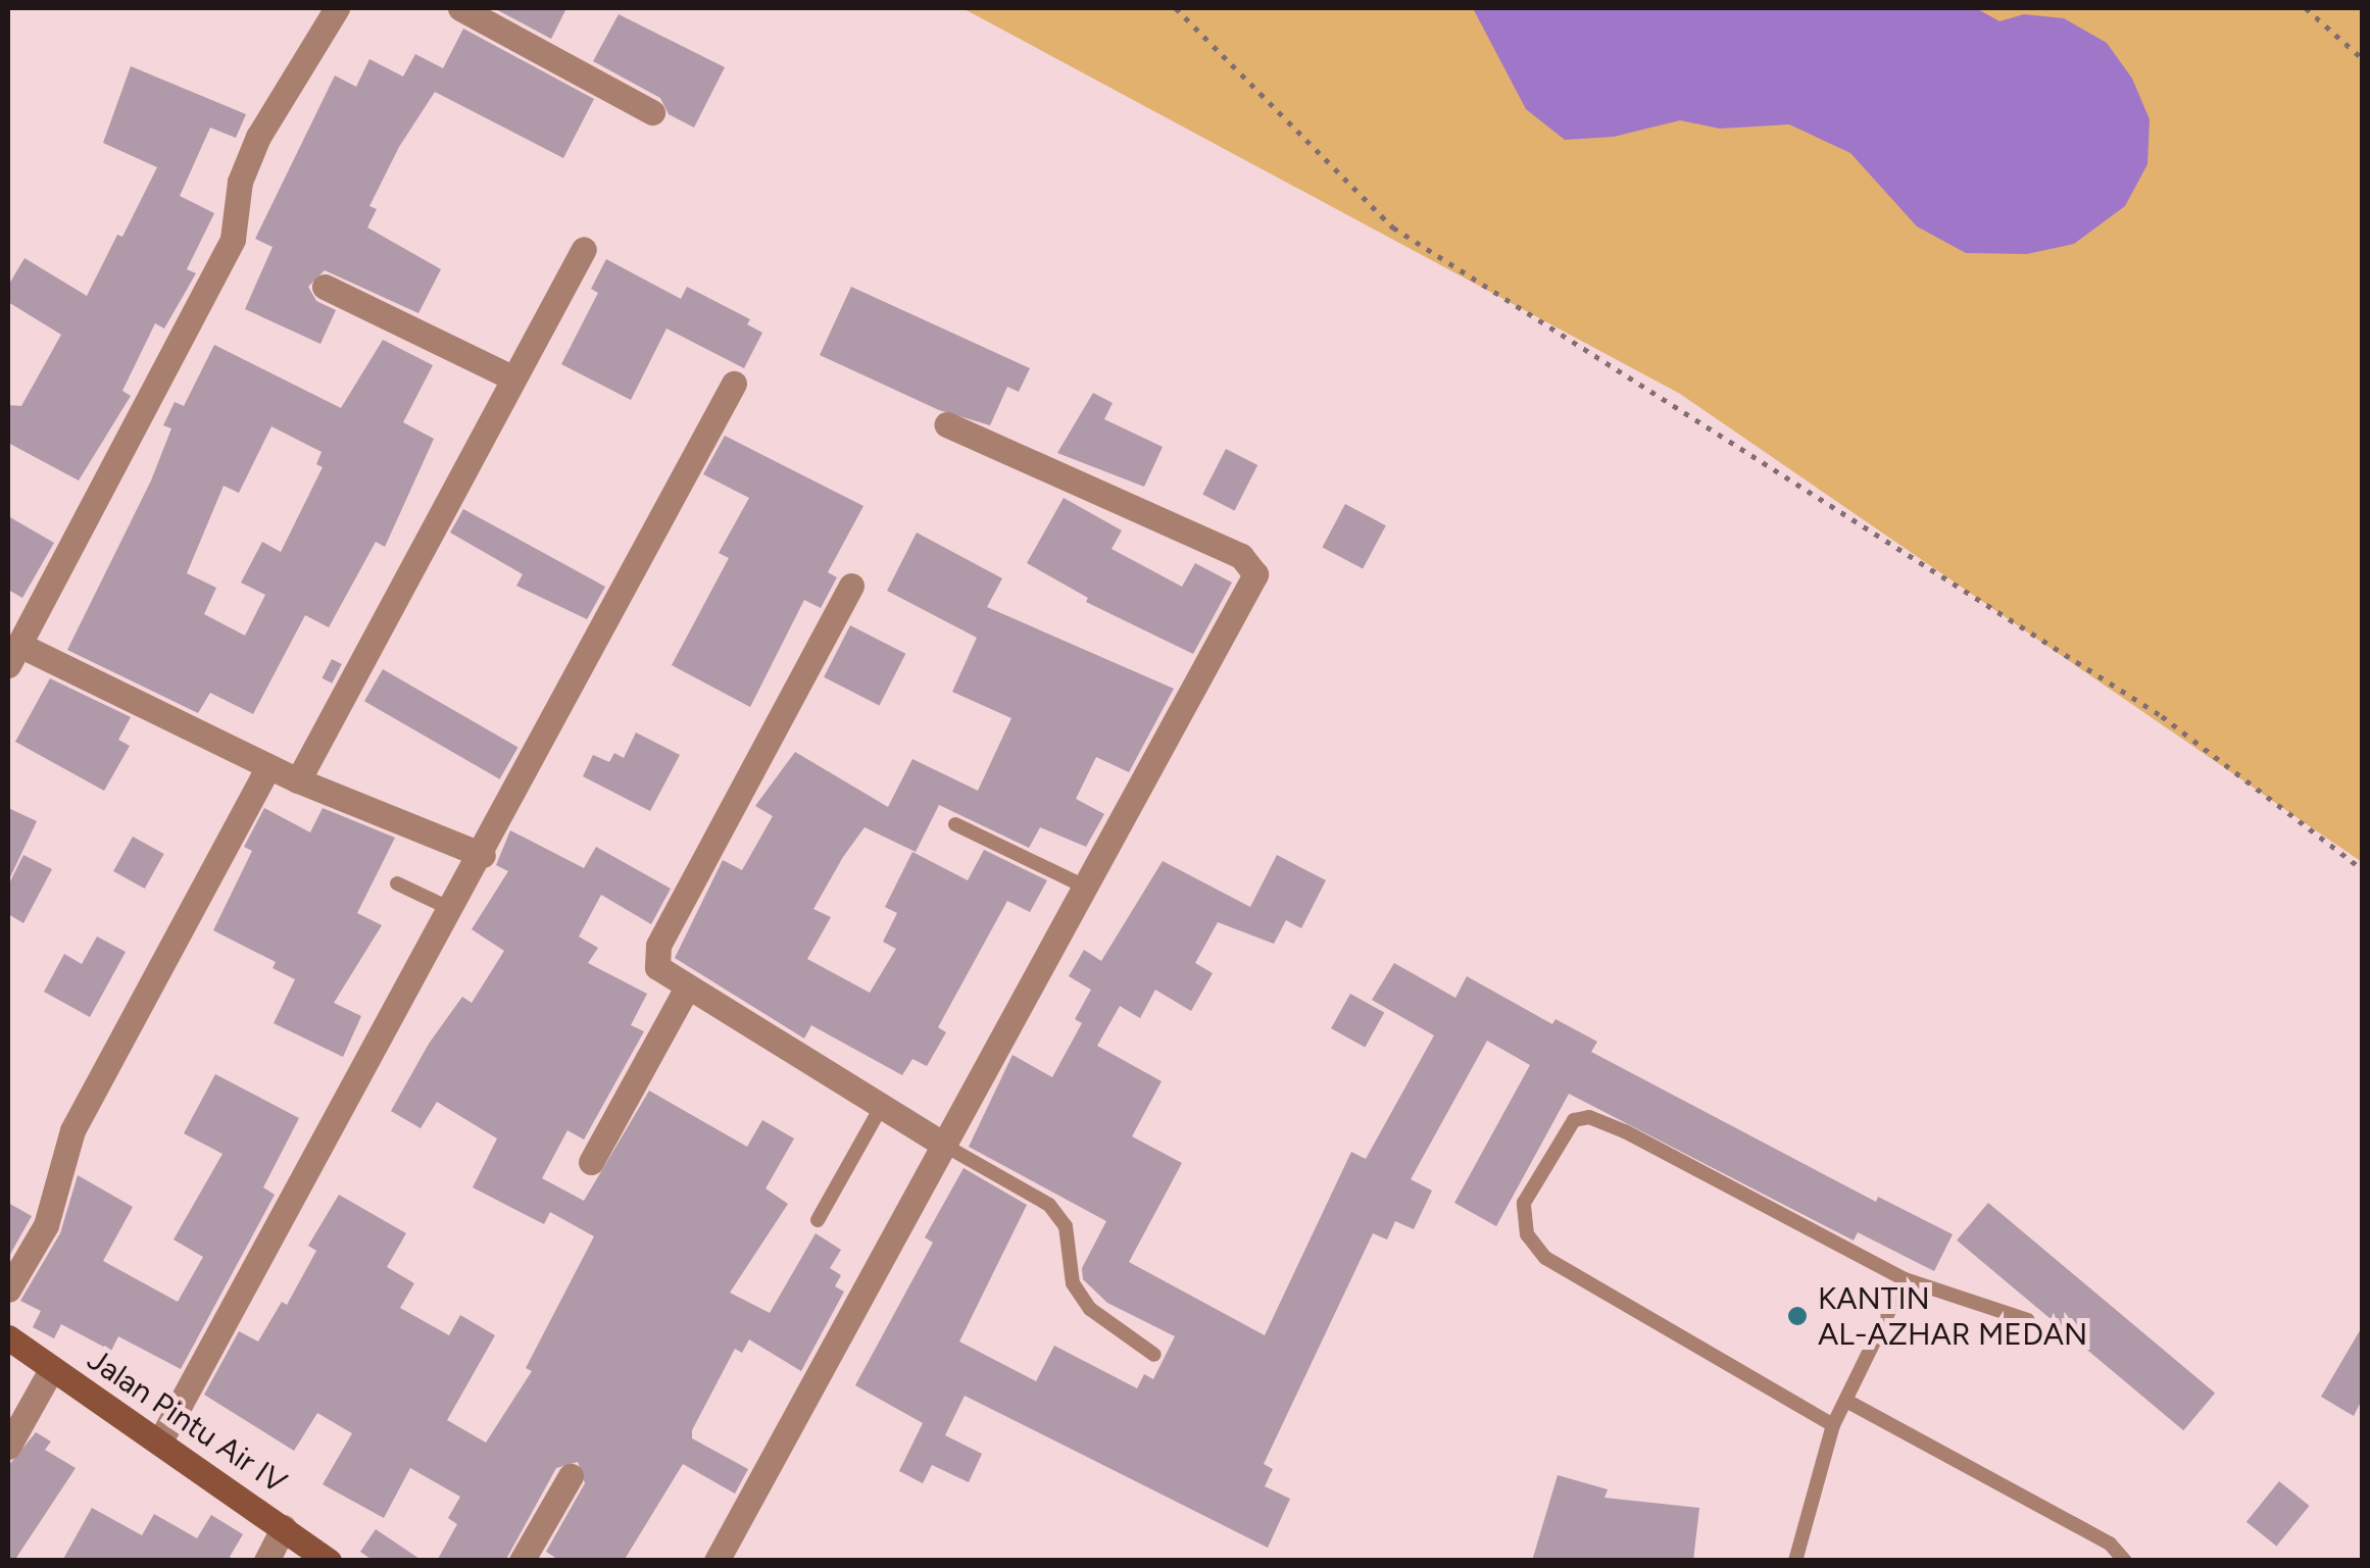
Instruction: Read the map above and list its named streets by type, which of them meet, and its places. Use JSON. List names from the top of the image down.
{
  "streets": {
    "main road": ["Jalan Pintu Air IV"]
  },
  "places": ["KANTIN AL-AZHAR MEDAN"]
}
